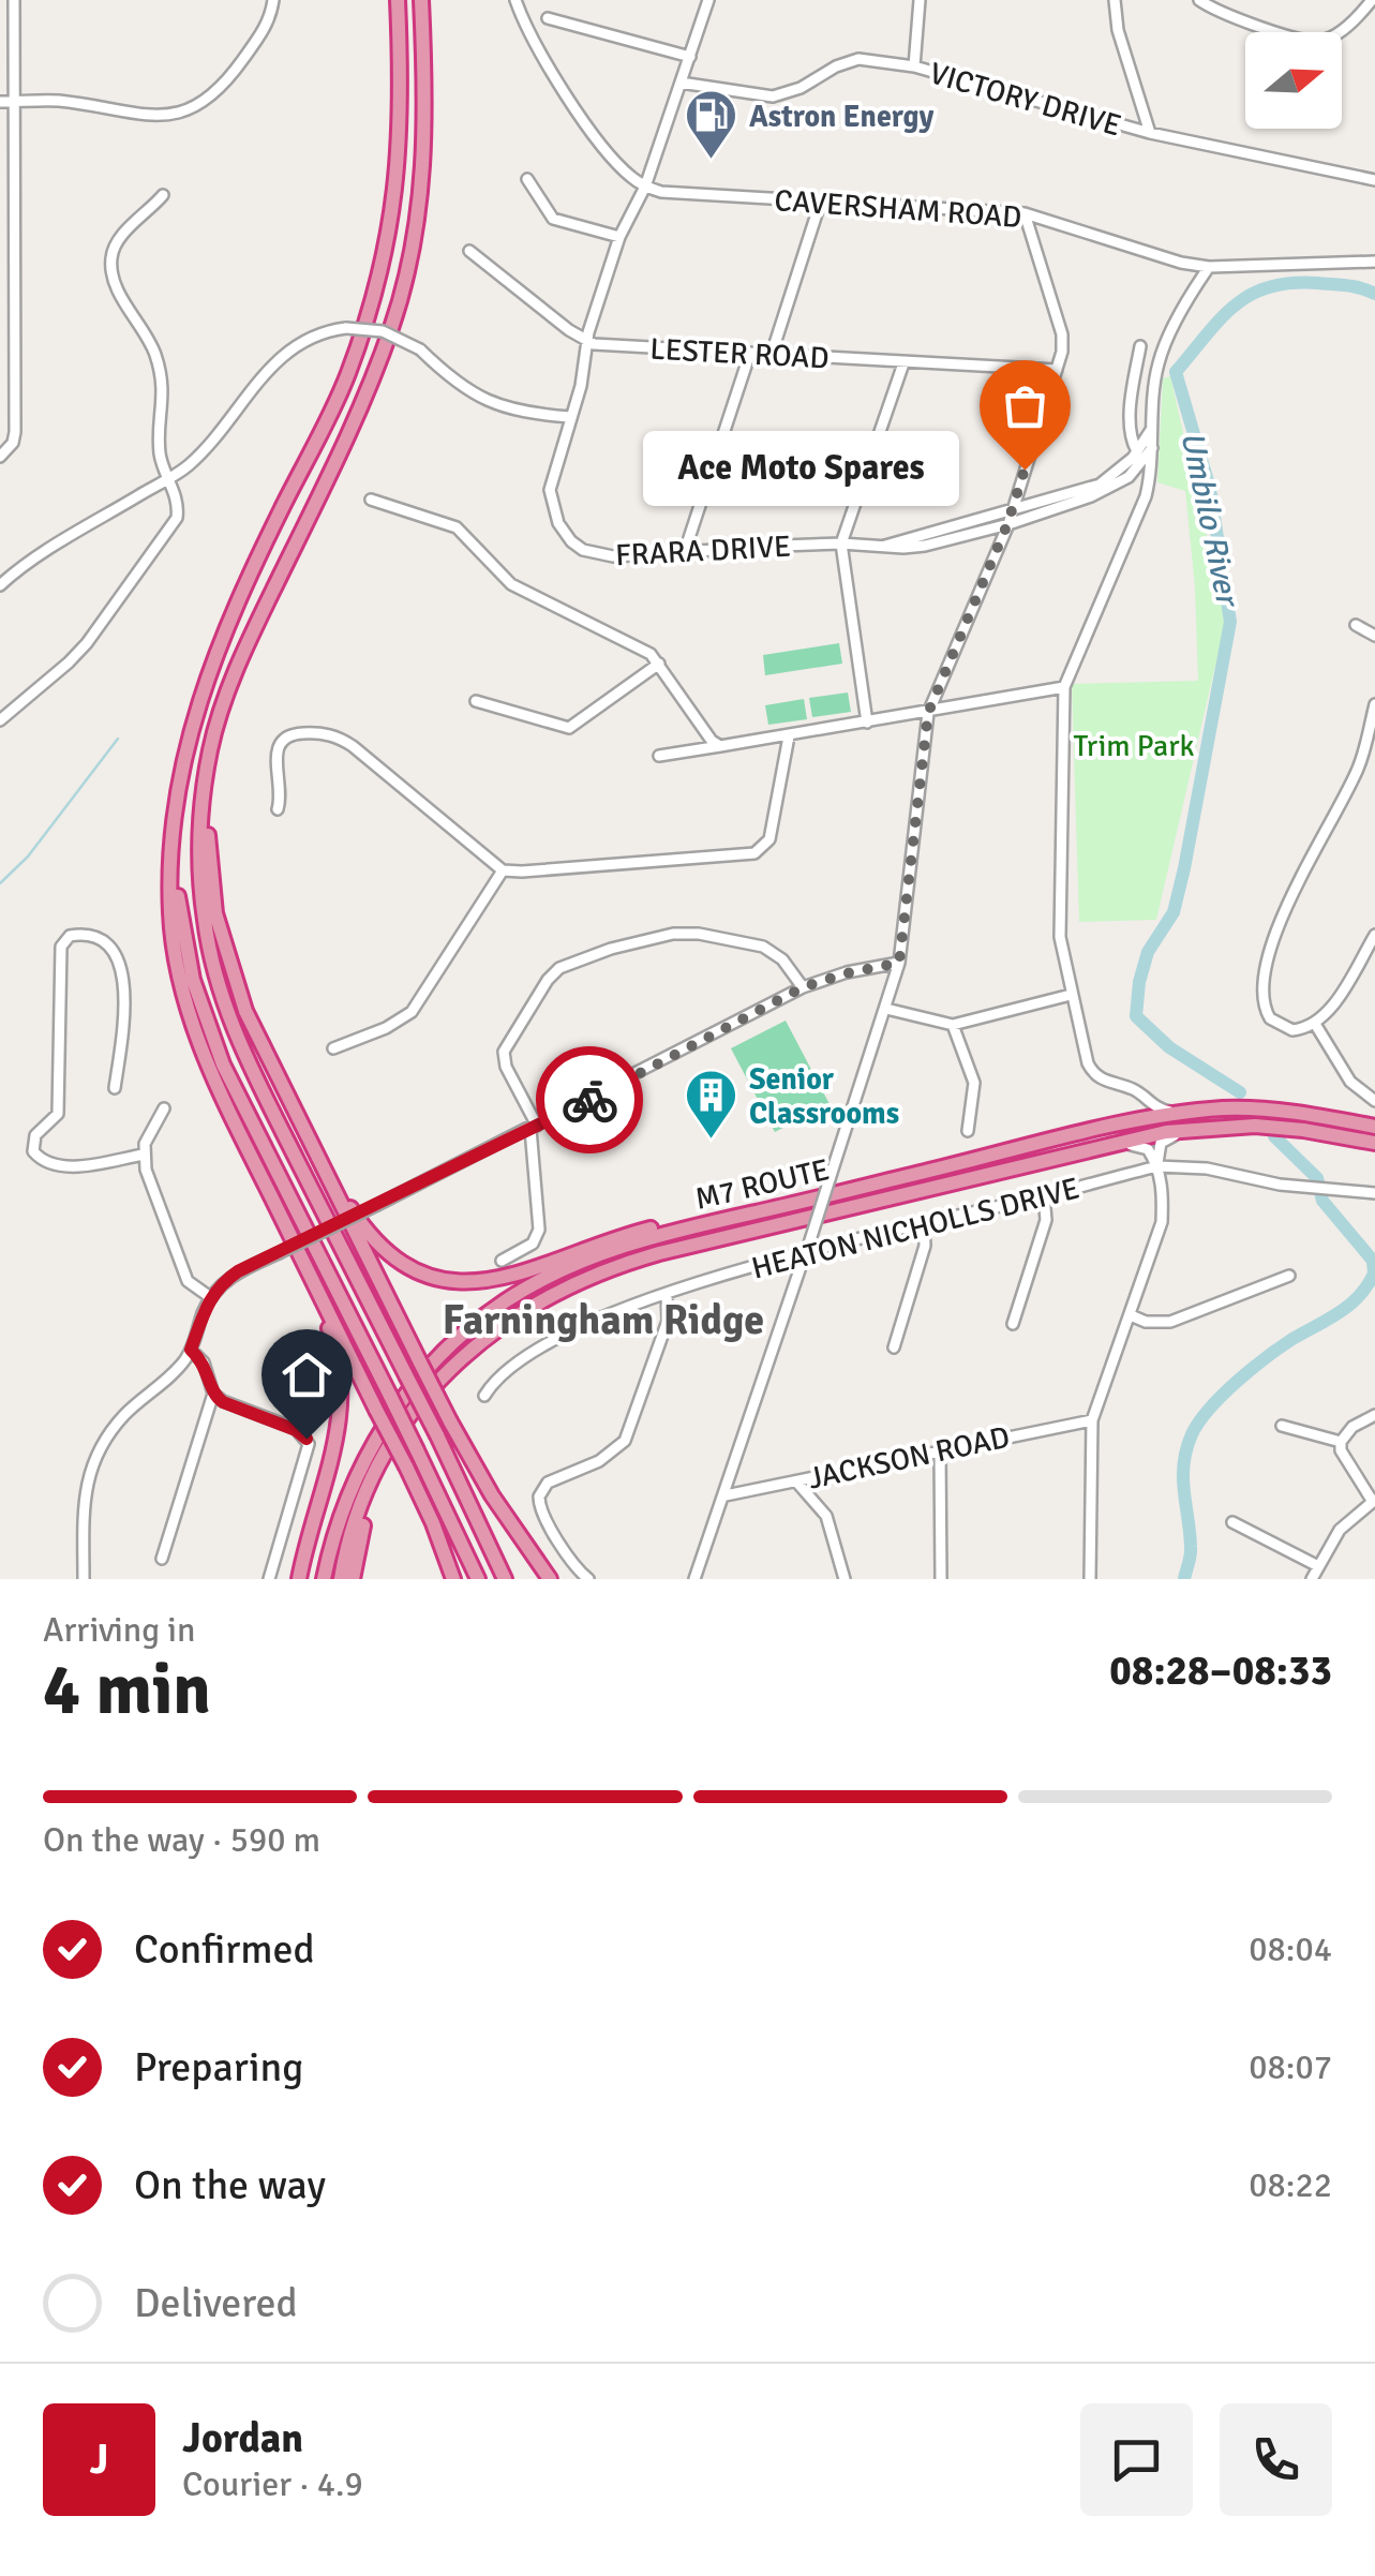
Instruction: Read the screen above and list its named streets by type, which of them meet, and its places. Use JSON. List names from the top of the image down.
{
  "streets": {
    "highway": ["M7 ROUTE"],
    "street": [
      "VICTORY DRIVE",
      "CAVERSHAM ROAD",
      "LESTER ROAD",
      "FRARA DRIVE",
      "HEATON NICHOLLS DRIVE",
      "JACKSON ROAD"
    ]
  },
  "districts": ["Farningham Ridge"],
  "water": ["Umbilo River"],
  "parks": ["Trim Park"],
  "places": {
    "fuel station": ["Astron Energy"],
    "other": ["Ace Moto Spares"],
    "building": ["Senior Classrooms"]
  },
  "north": "right",
  "page": {
    "bubble": "Ace Moto Spares",
    "heading": ["4 min", "Arriving in", "08:28–08:33"],
    "panel": ["Jordan", "Courier · 4.9"],
    "bar": "On the way · 590 m",
    "list": [
      ["Confirmed", "08:04"],
      ["Preparing", "08:07"],
      ["On the way", "08:22"],
      "Delivered"
    ],
    "round": "J"
  }
}
